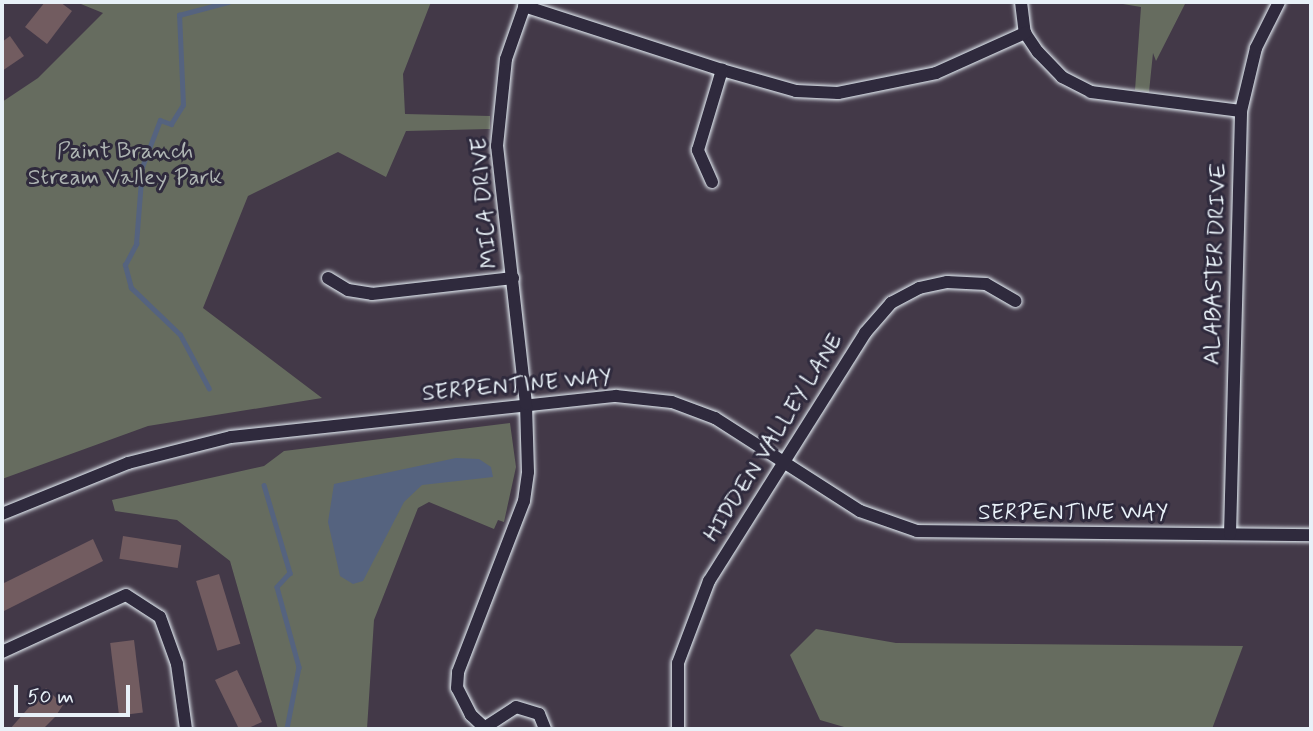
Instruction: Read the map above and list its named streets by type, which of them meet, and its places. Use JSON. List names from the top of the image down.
{
  "streets": {
    "street": [
      "MICA DRIVE",
      "ALABASTER DRIVE",
      "SERPENTINE WAY",
      "HIDDEN VALLEY LANE"
    ]
  },
  "crossings": [
    ["MICA DRIVE", "SERPENTINE WAY"],
    ["ALABASTER DRIVE", "SERPENTINE WAY"],
    ["SERPENTINE WAY", "HIDDEN VALLEY LANE"]
  ],
  "parks": ["Paint Branch Stream Valley Park"],
  "scale_bar": "50 m"
}
